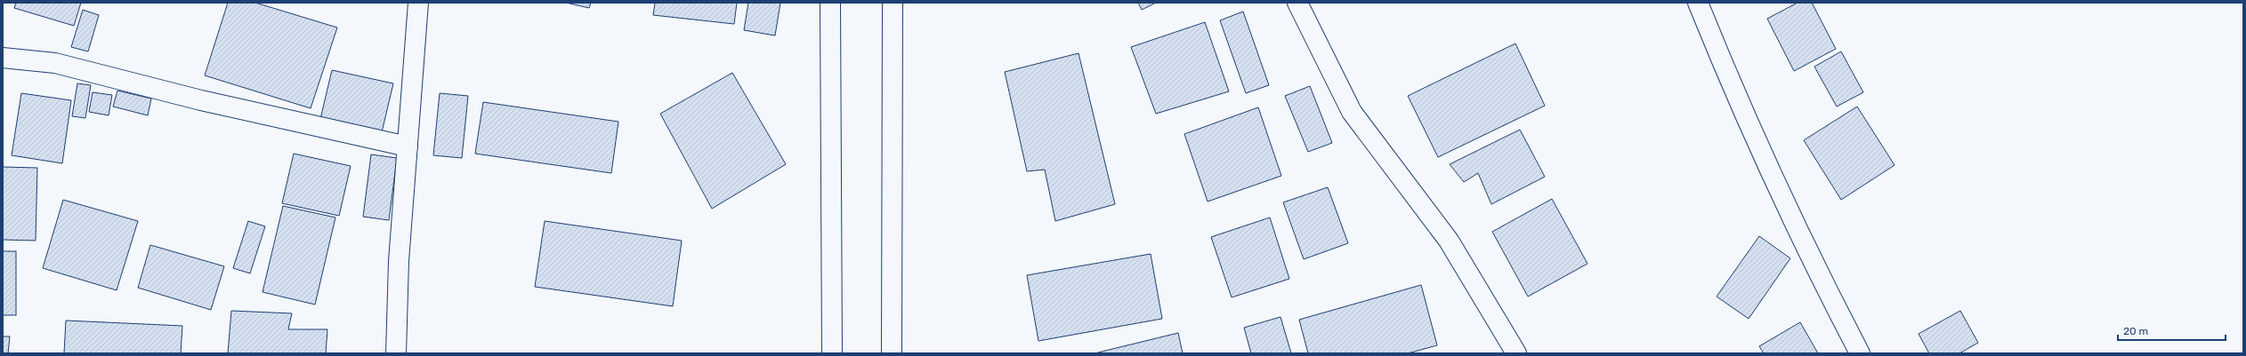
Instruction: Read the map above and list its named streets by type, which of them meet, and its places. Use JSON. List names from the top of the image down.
{
  "scale_bar": "20 m"
}
